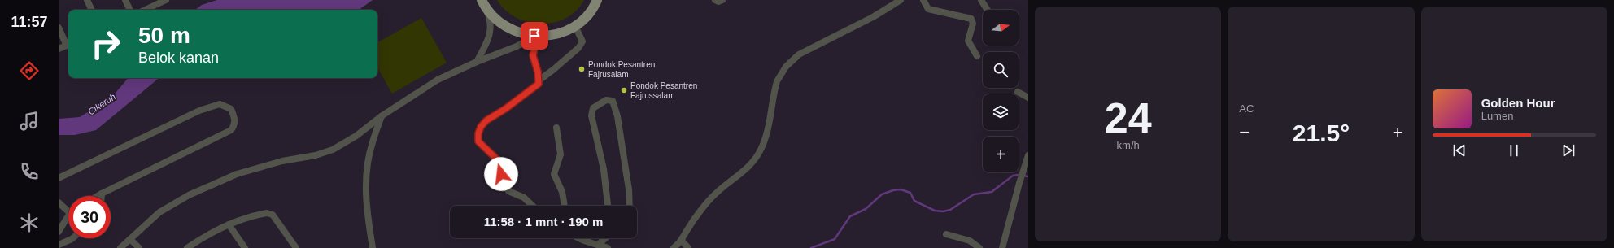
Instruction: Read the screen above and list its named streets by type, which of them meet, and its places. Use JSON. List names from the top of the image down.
{
  "water": ["Cikeruh"],
  "places": ["Pondok Pesantren Fajrusalam", "Pondok Pesantren Fajrussalam"],
  "north": "right",
  "page": {
    "tabs": "11:57",
    "tile": [
      ["24", "km/h"],
      "AC"
    ],
    "map_buttons": "+",
    "turn": ["50 m", "Belok kanan"],
    "song": ["Golden Hour", "Lumen"],
    "heat": ["−", "21.5°", "+"],
    "limit": "30",
    "trip": "11:58 · 1 mnt · 190 m"
  }
}
